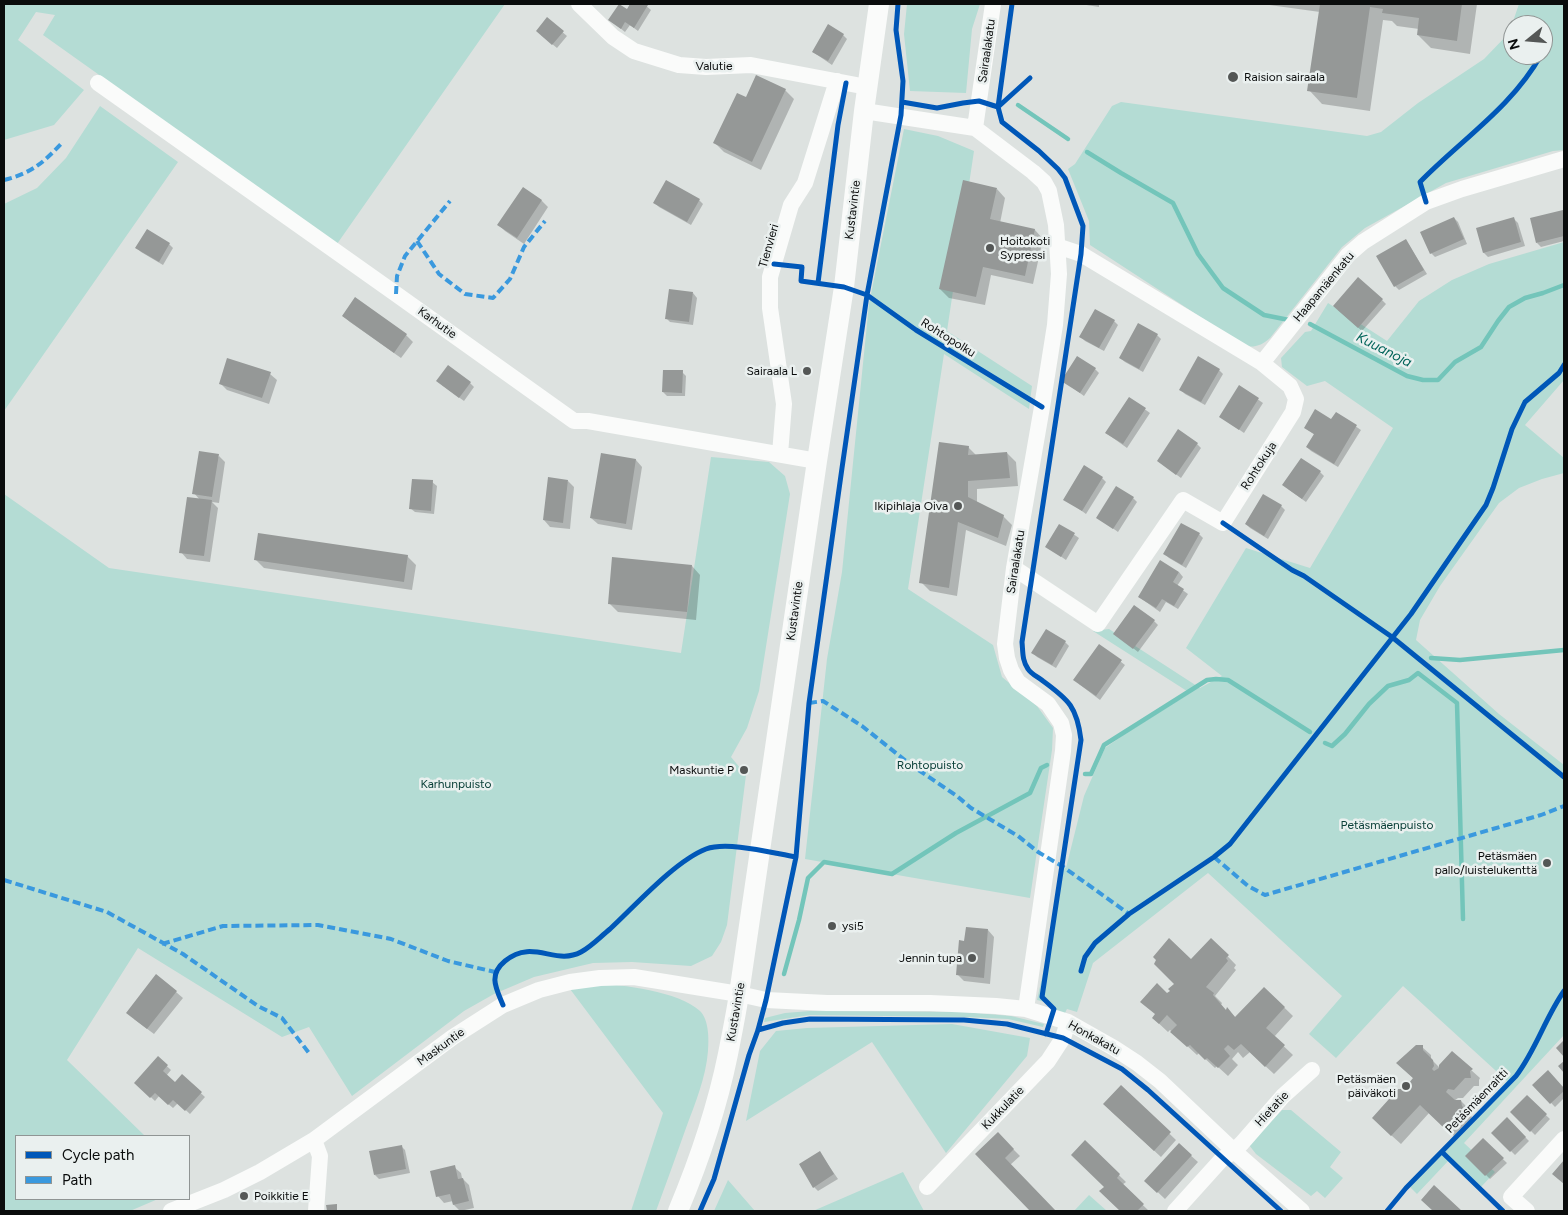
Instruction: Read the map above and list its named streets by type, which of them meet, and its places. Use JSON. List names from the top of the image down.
{
  "streets": {
    "main road": ["Kustavintie"],
    "street": [
      "Sairaalakatu",
      "Valutie",
      "Tienvieri",
      "Haapamäenkatu",
      "Karhutie",
      "Rohtokuja",
      "Honkakatu",
      "Maskuntie",
      "Kukkulatie",
      "Hietatie"
    ],
    "cycle path": ["Rohtopolku", "Petäsmäenraitti"]
  },
  "crossings": [
    ["Sairaalakatu", "Kustavintie"],
    ["Sairaalakatu", "Rohtokuja"],
    ["Sairaalakatu", "Honkakatu"],
    ["Valutie", "Kustavintie"],
    ["Valutie", "Tienvieri"],
    ["Kustavintie", "Karhutie"],
    ["Kustavintie", "Honkakatu"],
    ["Kustavintie", "Maskuntie"],
    ["Tienvieri", "Karhutie"],
    ["Haapamäenkatu", "Rohtokuja"],
    ["Honkakatu", "Maskuntie"],
    ["Honkakatu", "Kukkulatie"],
    ["Honkakatu", "Hietatie"]
  ],
  "water": ["Kuuanoja"],
  "parks": ["Rohtopuisto", "Karhunpuisto", "Petäsmäenpuisto"],
  "places": [
    "Raision sairaala",
    "Hoitokoti Sypressi",
    "Sairaala L",
    "Ikipihlaja Oiva",
    "Maskuntie P",
    "Petäsmäen pallo/luistelukenttä",
    "ysi5",
    "Jennin tupa",
    "Petäsmäen päiväkoti",
    "Poikkitie E"
  ],
  "legend": ["Cycle path", "Path"],
  "north": "left"
}
